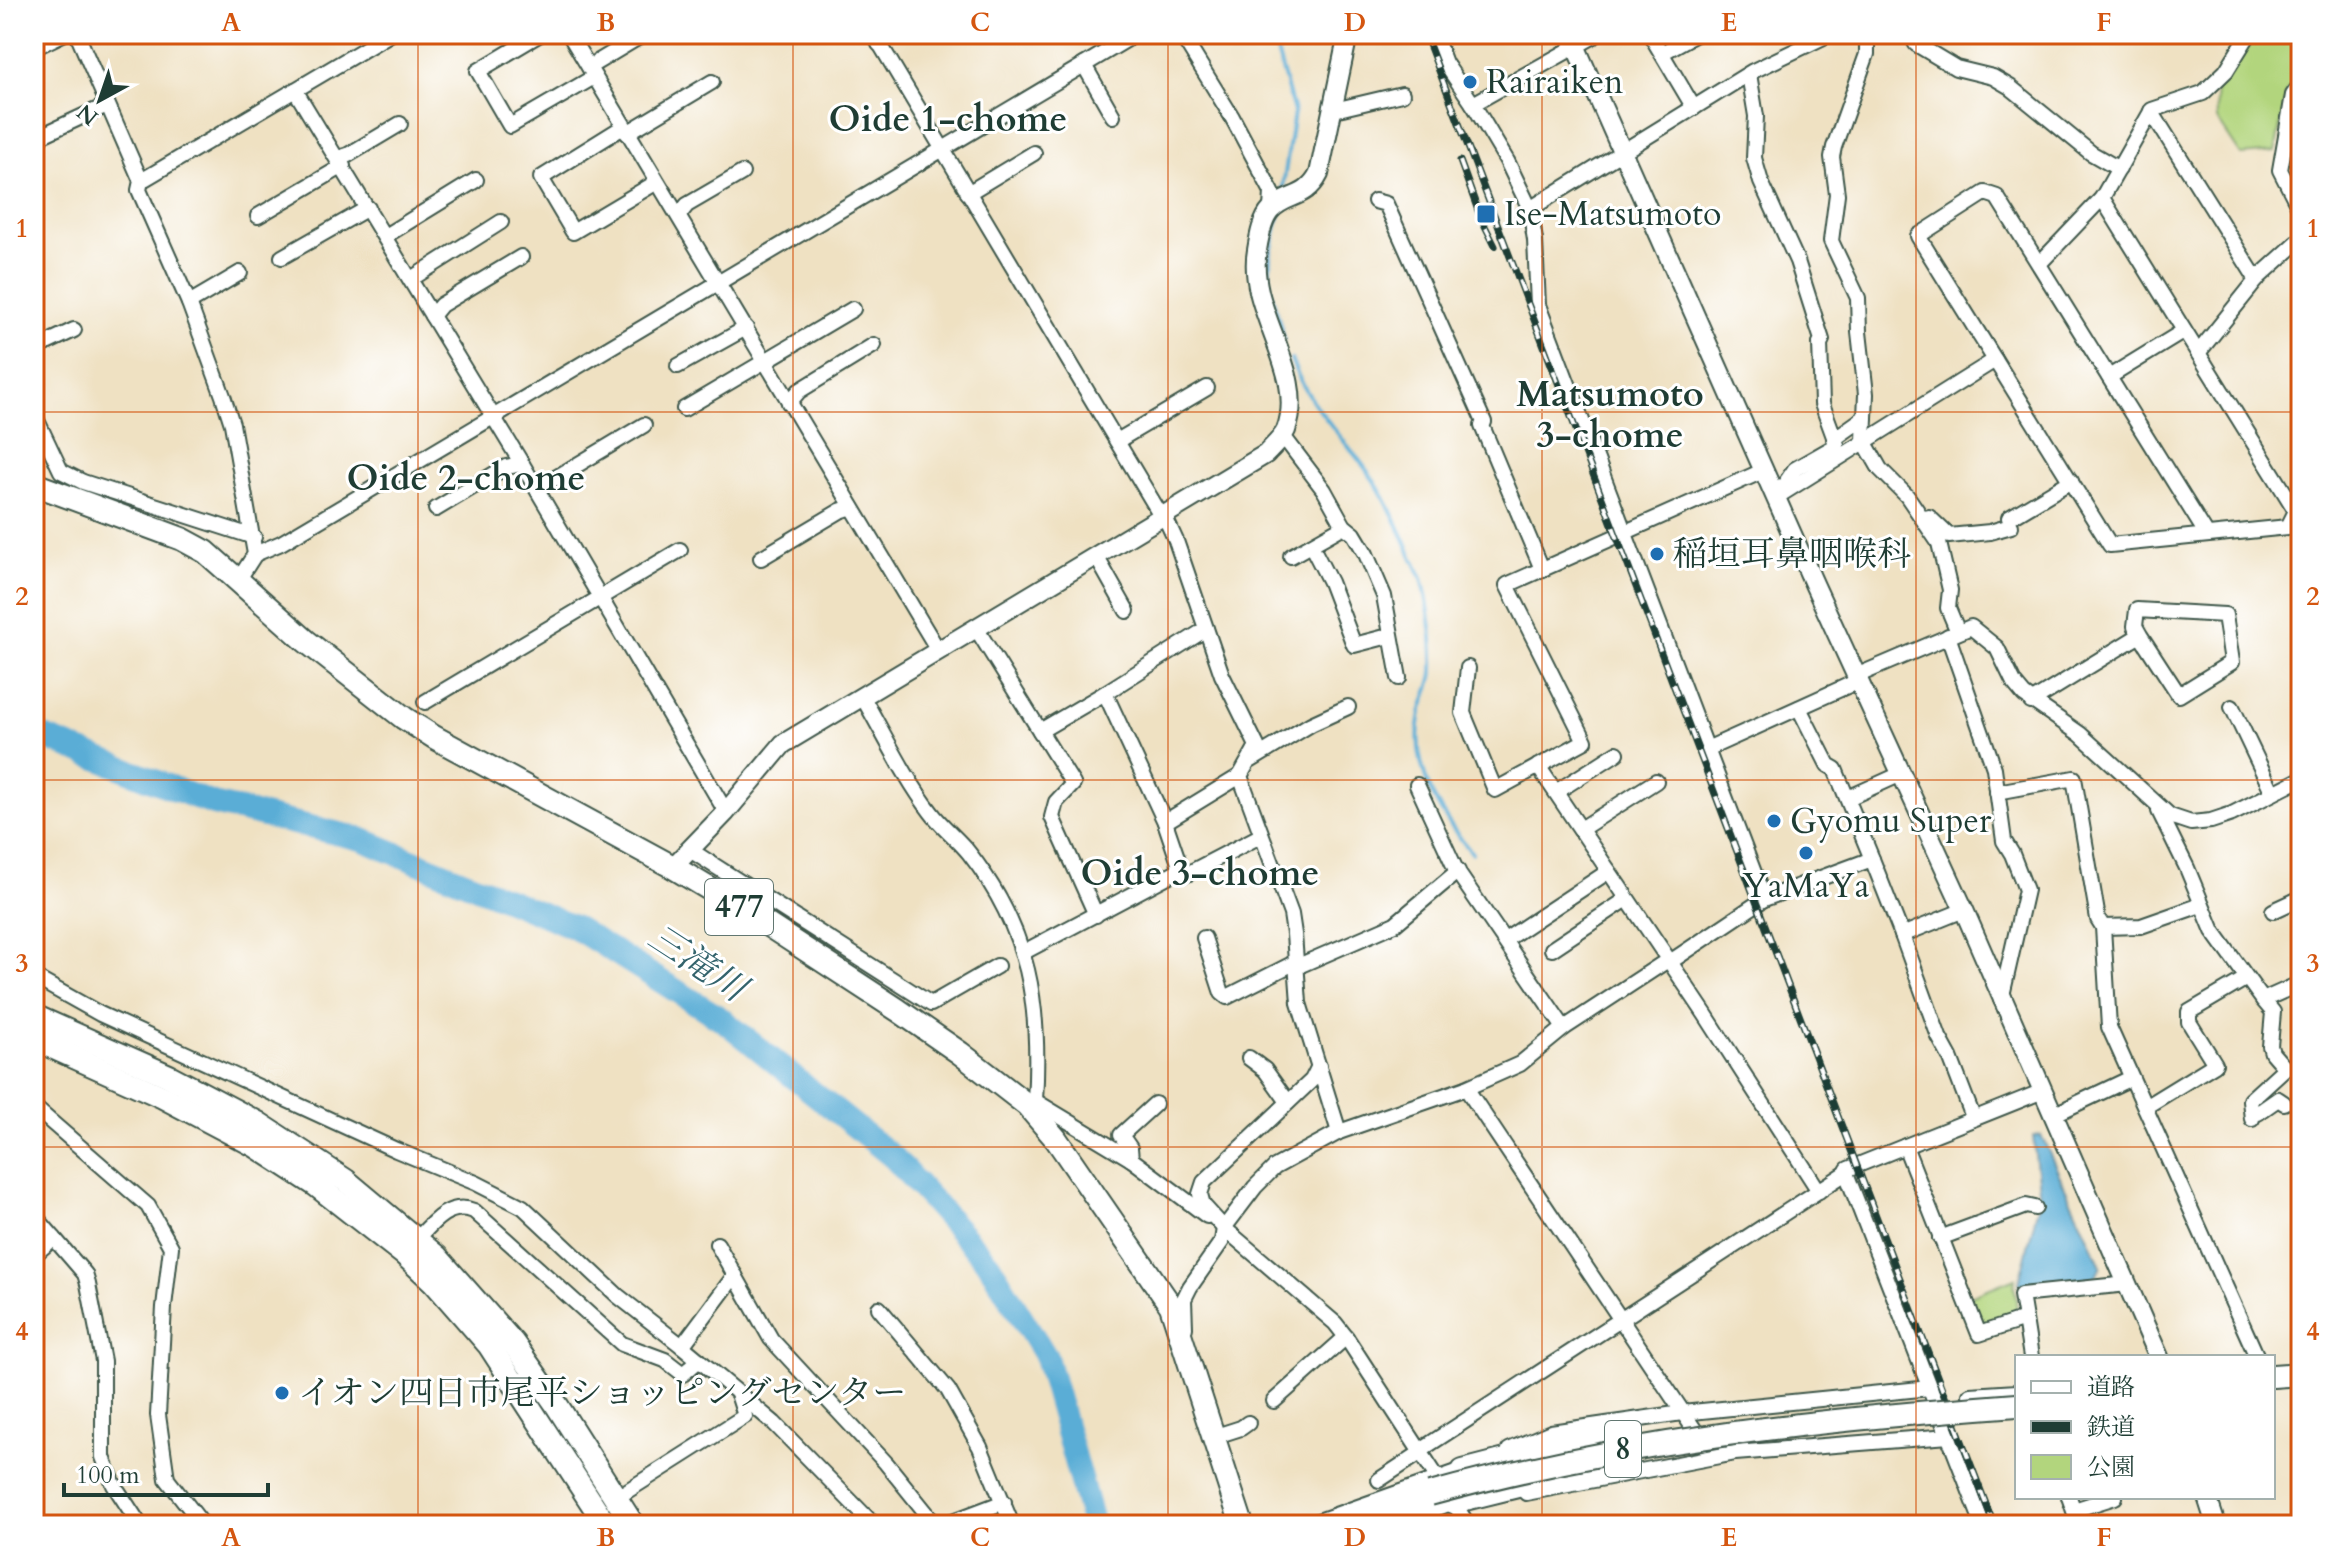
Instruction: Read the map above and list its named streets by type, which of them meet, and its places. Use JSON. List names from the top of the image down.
{
  "streets": {
    "main road": ["477", "8"]
  },
  "districts": [
    "Oide 1-chome",
    "Matsumoto 3-chome",
    "Oide 2-chome",
    "Oide 3-chome"
  ],
  "water": ["三滝川"],
  "places": {
    "other": [
      "Rairaiken",
      "稲垣耳鼻咽喉科",
      "Gyomu Super",
      "YaMaYa",
      "イオン四日市尾平ショッピングセンター"
    ],
    "transit": ["Ise-Matsumoto"]
  },
  "legend": ["道路", "鉄道", "公園"],
  "scale_bar": "100 m",
  "north": "bottom left",
  "grid": {
    "columns": [
      "A",
      "B",
      "C",
      "D",
      "E",
      "F"
    ],
    "rows": [
      "1",
      "2",
      "3",
      "4"
    ]
  }
}
